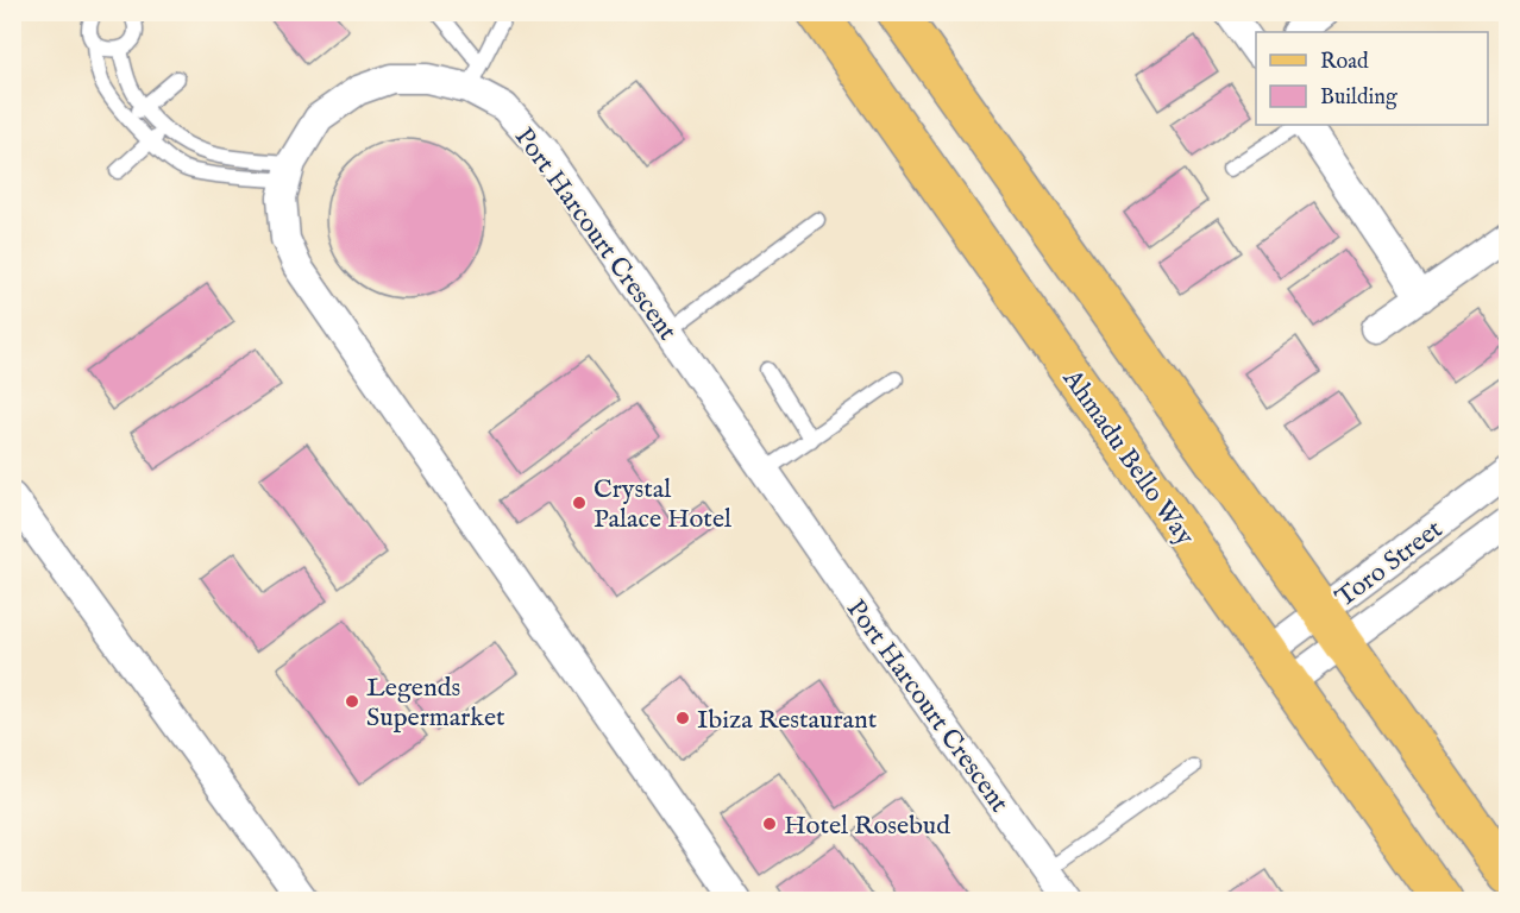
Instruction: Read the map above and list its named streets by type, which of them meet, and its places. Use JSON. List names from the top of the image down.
{
  "streets": {
    "main road": ["Ahmadu Bello Way"],
    "street": ["Port Harcourt Crescent", "Toro Street"]
  },
  "crossings": [
    ["Ahmadu Bello Way", "Toro Street"]
  ],
  "places": [
    "Crystal Palace Hotel",
    "Legends Supermarket",
    "Ibiza Restaurant",
    "Hotel Rosebud"
  ],
  "legend": ["Road", "Building"]
}
